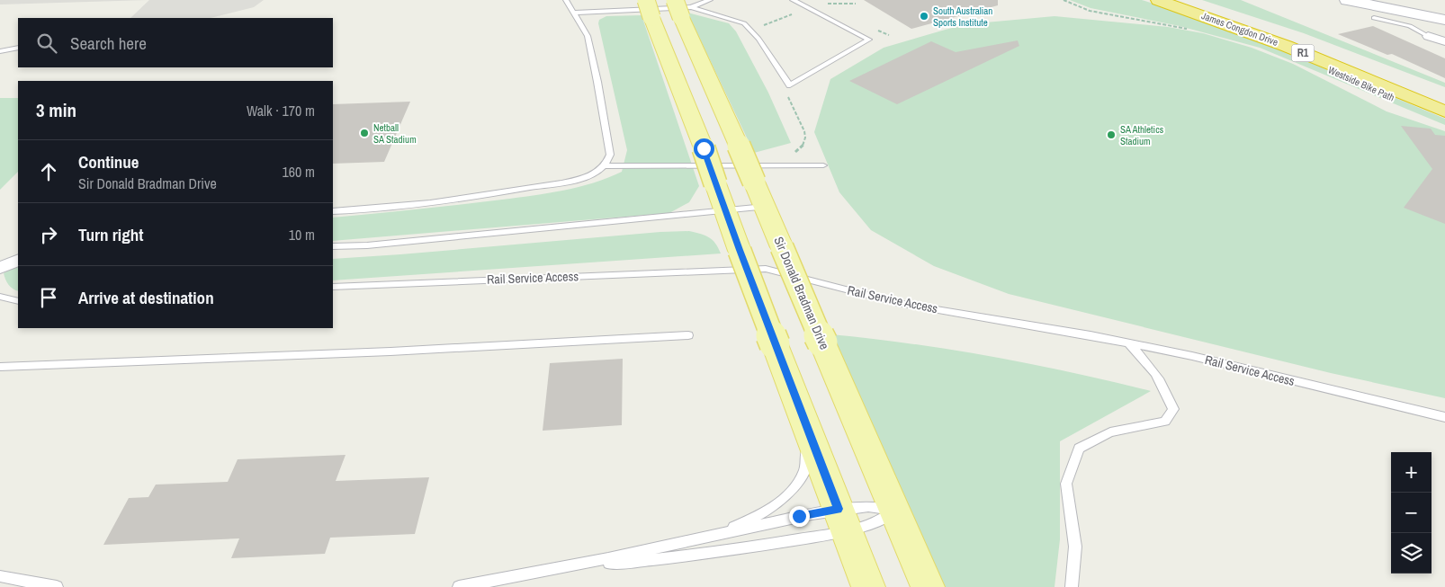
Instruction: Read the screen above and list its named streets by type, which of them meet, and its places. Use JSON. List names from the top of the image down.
{
  "streets": {
    "highway": ["James Congdon Drive", "R1"],
    "main road": ["Sir Donald Bradman Drive"],
    "lane": ["Rail Service Access"]
  },
  "places": ["South Australian Sports Institute", "Netball SA Stadium", "SA Athletics Stadium"],
  "page": {
    "search": "Search here",
    "heading": ["3 min", "Walk · 170 m"],
    "list": [
      ["Continue", "Sir Donald Bradman Drive", "160 m"],
      ["Turn right", "10 m"],
      "Arrive at destination"
    ],
    "map_buttons": ["+", "−"]
  }
}
